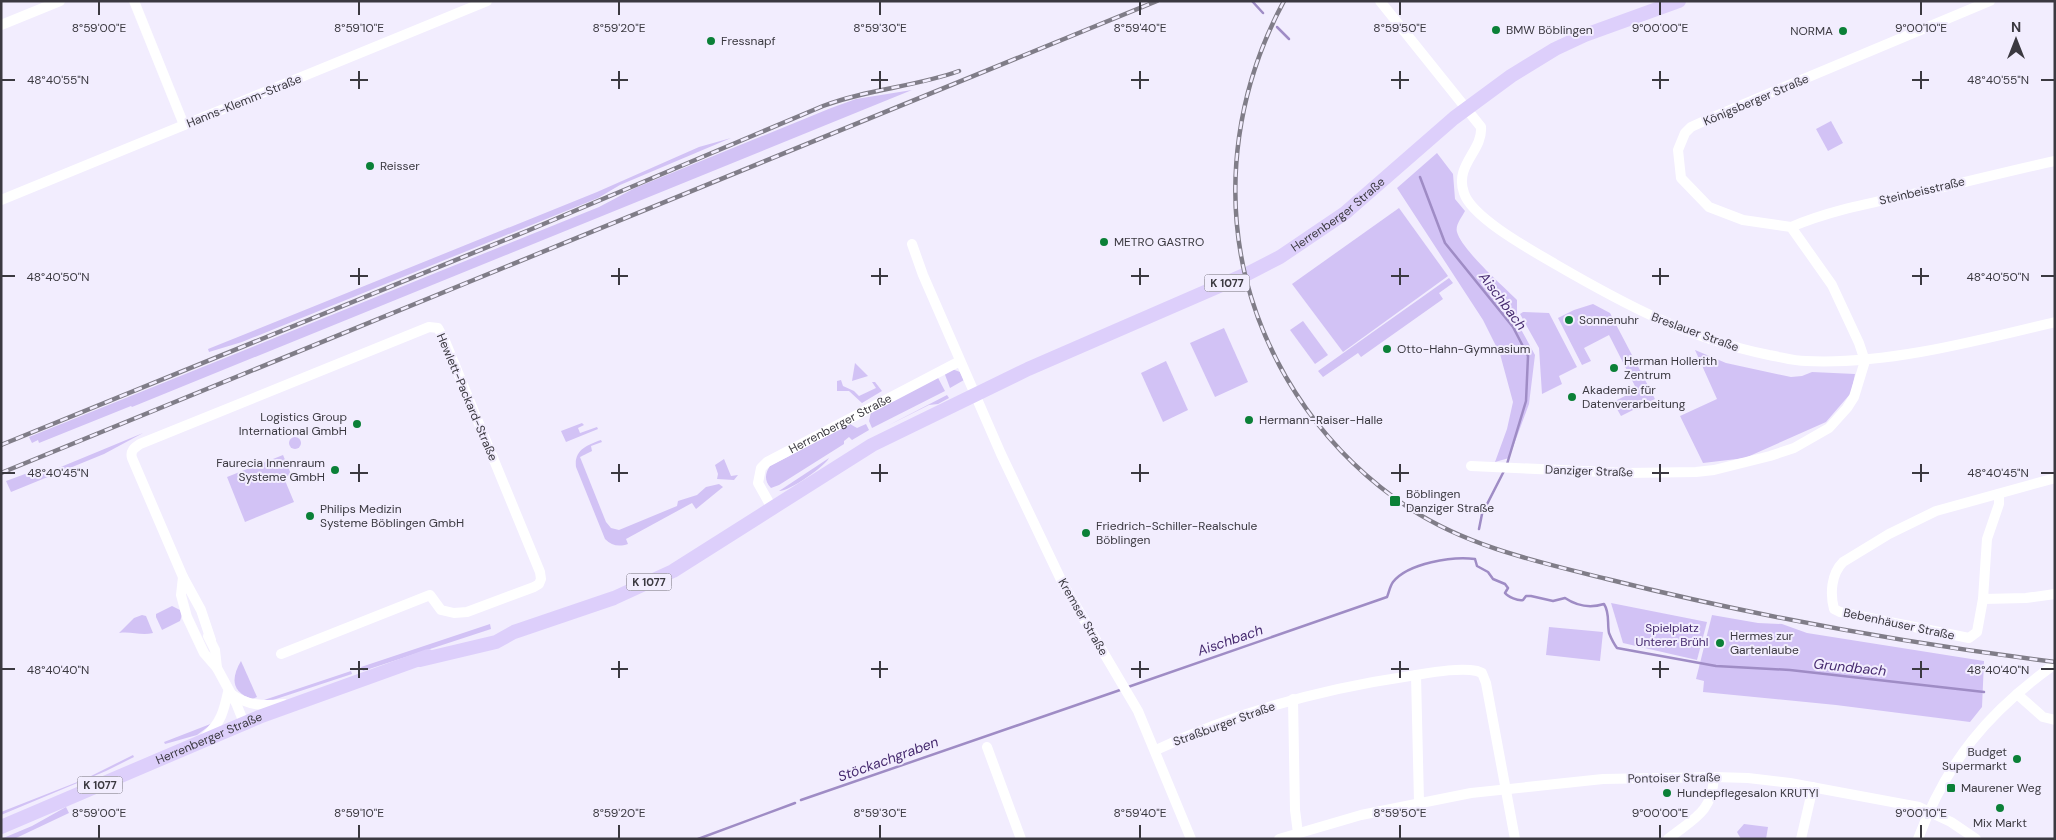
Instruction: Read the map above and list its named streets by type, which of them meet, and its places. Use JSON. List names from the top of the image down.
{
  "streets": {
    "main road": ["Herrenberger Straße", "K 1077"],
    "street": [
      "Königsberger Straße",
      "Hanns-Klemm-Straße",
      "Steinbeisstraße",
      "Breslauer Straße",
      "Hewlett-Packard-Straße",
      "Danziger Straße",
      "Kremser Straße",
      "Bebenhäuser Straße",
      "Straßburger Straße",
      "Pontoiser Straße"
    ]
  },
  "crossings": [
    ["Königsberger Straße", "Steinbeisstraße"],
    ["Herrenberger Straße", "Breslauer Straße"],
    ["Herrenberger Straße", "Hewlett-Packard-Straße"],
    ["Herrenberger Straße", "Kremser Straße"],
    ["Breslauer Straße", "Danziger Straße"],
    ["Kremser Straße", "Straßburger Straße"],
    ["Straßburger Straße", "Pontoiser Straße"]
  ],
  "water": ["Aischbach", "Grundbach", "Stöckachgraben"],
  "parks": ["Spielplatz Unterer Brühl"],
  "places": {
    "other": [
      "BMW Böblingen",
      "NORMA",
      "Fressnapf",
      "Reisser",
      "METRO GASTRO",
      "Sonnenuhr",
      "Otto-Hahn-Gymnasium",
      "Herman Hollerith Zentrum",
      "Akademie für Datenverarbeitung",
      "Hermann-Raiser-Halle",
      "Logistics Group International GmbH",
      "Faurecia Innenraum Systeme GmbH",
      "Philips Medizin Systeme Böblingen GmbH",
      "Friedrich-Schiller-Realschule Böblingen",
      "Hermes zur Gartenlaube",
      "Budget Supermarkt",
      "Hundepflegesalon KRUTYI",
      "Mix Markt"
    ],
    "transit": ["Böblingen Danziger Straße", "Maurener Weg"]
  },
  "north": "top",
  "coordinates": [
    "8°59'00\"E",
    "8°59'10\"E",
    "8°59'20\"E",
    "8°59'30\"E",
    "8°59'40\"E",
    "8°59'50\"E",
    "9°00'00\"E",
    "9°00'10\"E",
    "48°40'55\"N",
    "48°40'50\"N",
    "48°40'45\"N",
    "48°40'40\"N"
  ]
}
